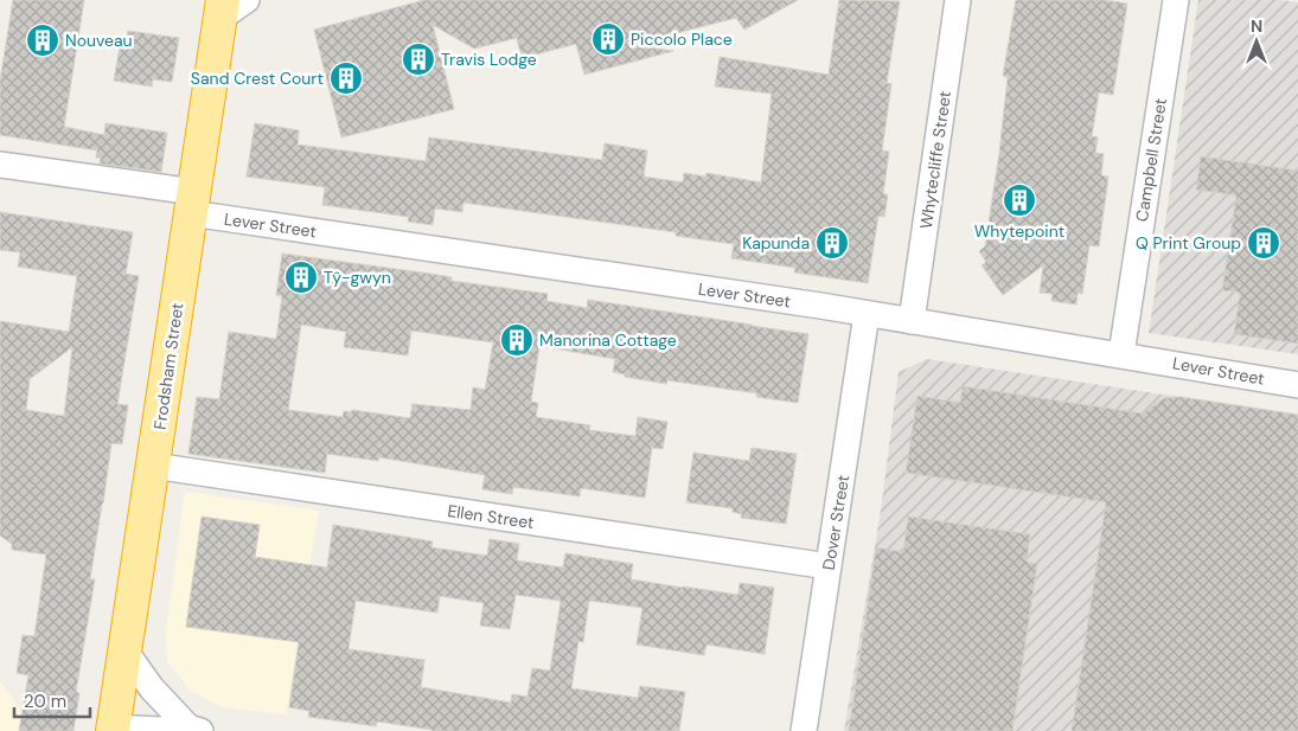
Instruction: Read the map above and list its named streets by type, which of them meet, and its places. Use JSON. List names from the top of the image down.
{
  "streets": {
    "highway": ["Frodsham Street"],
    "street": [
      "Whytecliffe Street",
      "Campbell Street",
      "Lever Street",
      "Ellen Street",
      "Dover Street"
    ]
  },
  "crossings": [
    ["Whytecliffe Street", "Lever Street"],
    ["Campbell Street", "Lever Street"],
    ["Lever Street", "Frodsham Street"],
    ["Lever Street", "Dover Street"],
    ["Frodsham Street", "Ellen Street"],
    ["Ellen Street", "Dover Street"]
  ],
  "places": {
    "building": [
      "Piccolo Place",
      "Nouveau",
      "Travis Lodge",
      "Sand Crest Court",
      "Whytepoint",
      "Kapunda",
      "Q Print Group",
      "Tŷ-gwyn",
      "Manorina Cottage"
    ]
  },
  "scale_bar": "20 m",
  "north": "top"
}
